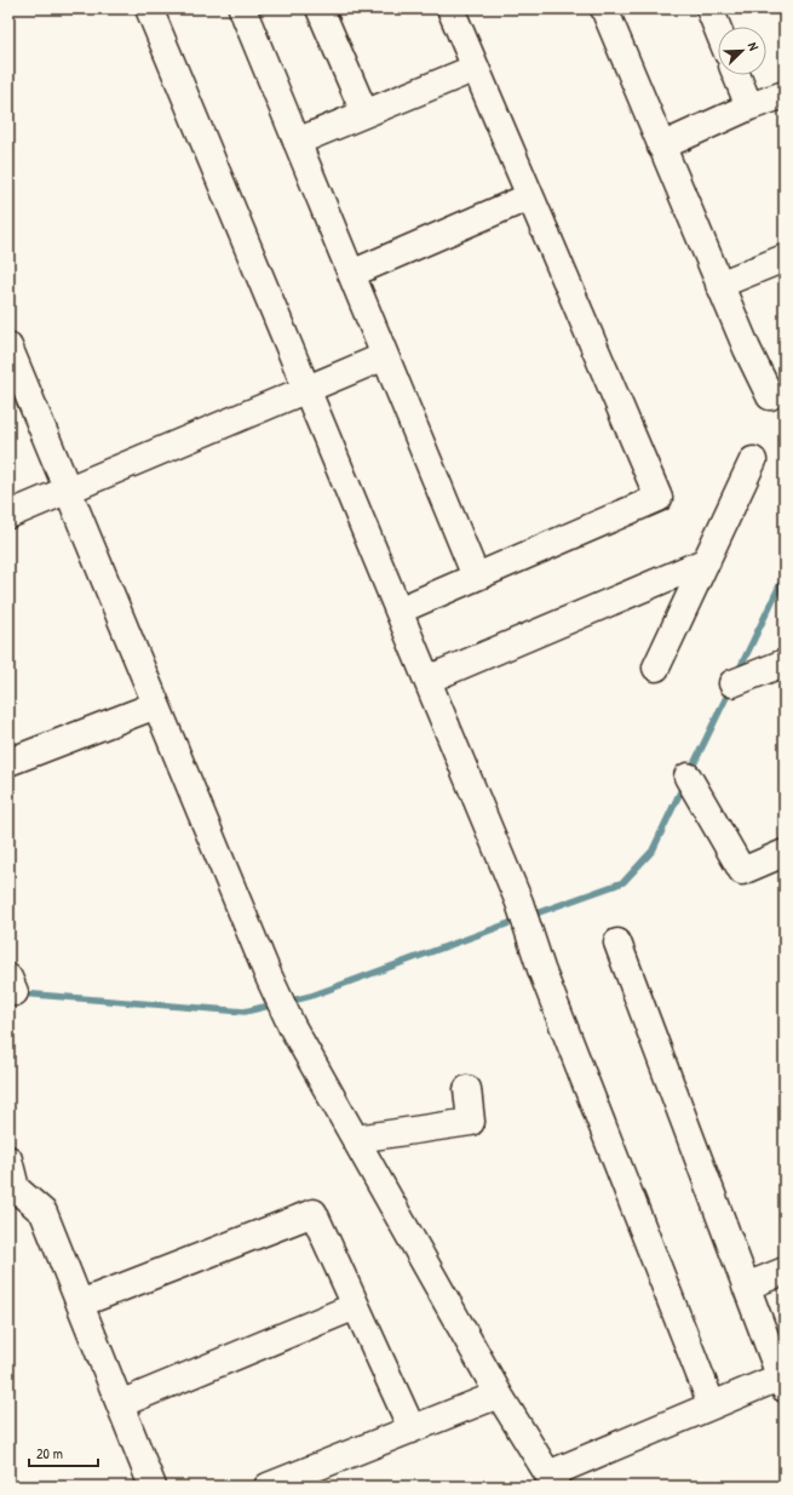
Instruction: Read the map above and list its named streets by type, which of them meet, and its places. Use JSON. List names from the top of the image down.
{
  "scale_bar": "20 m",
  "north": "top right"
}
